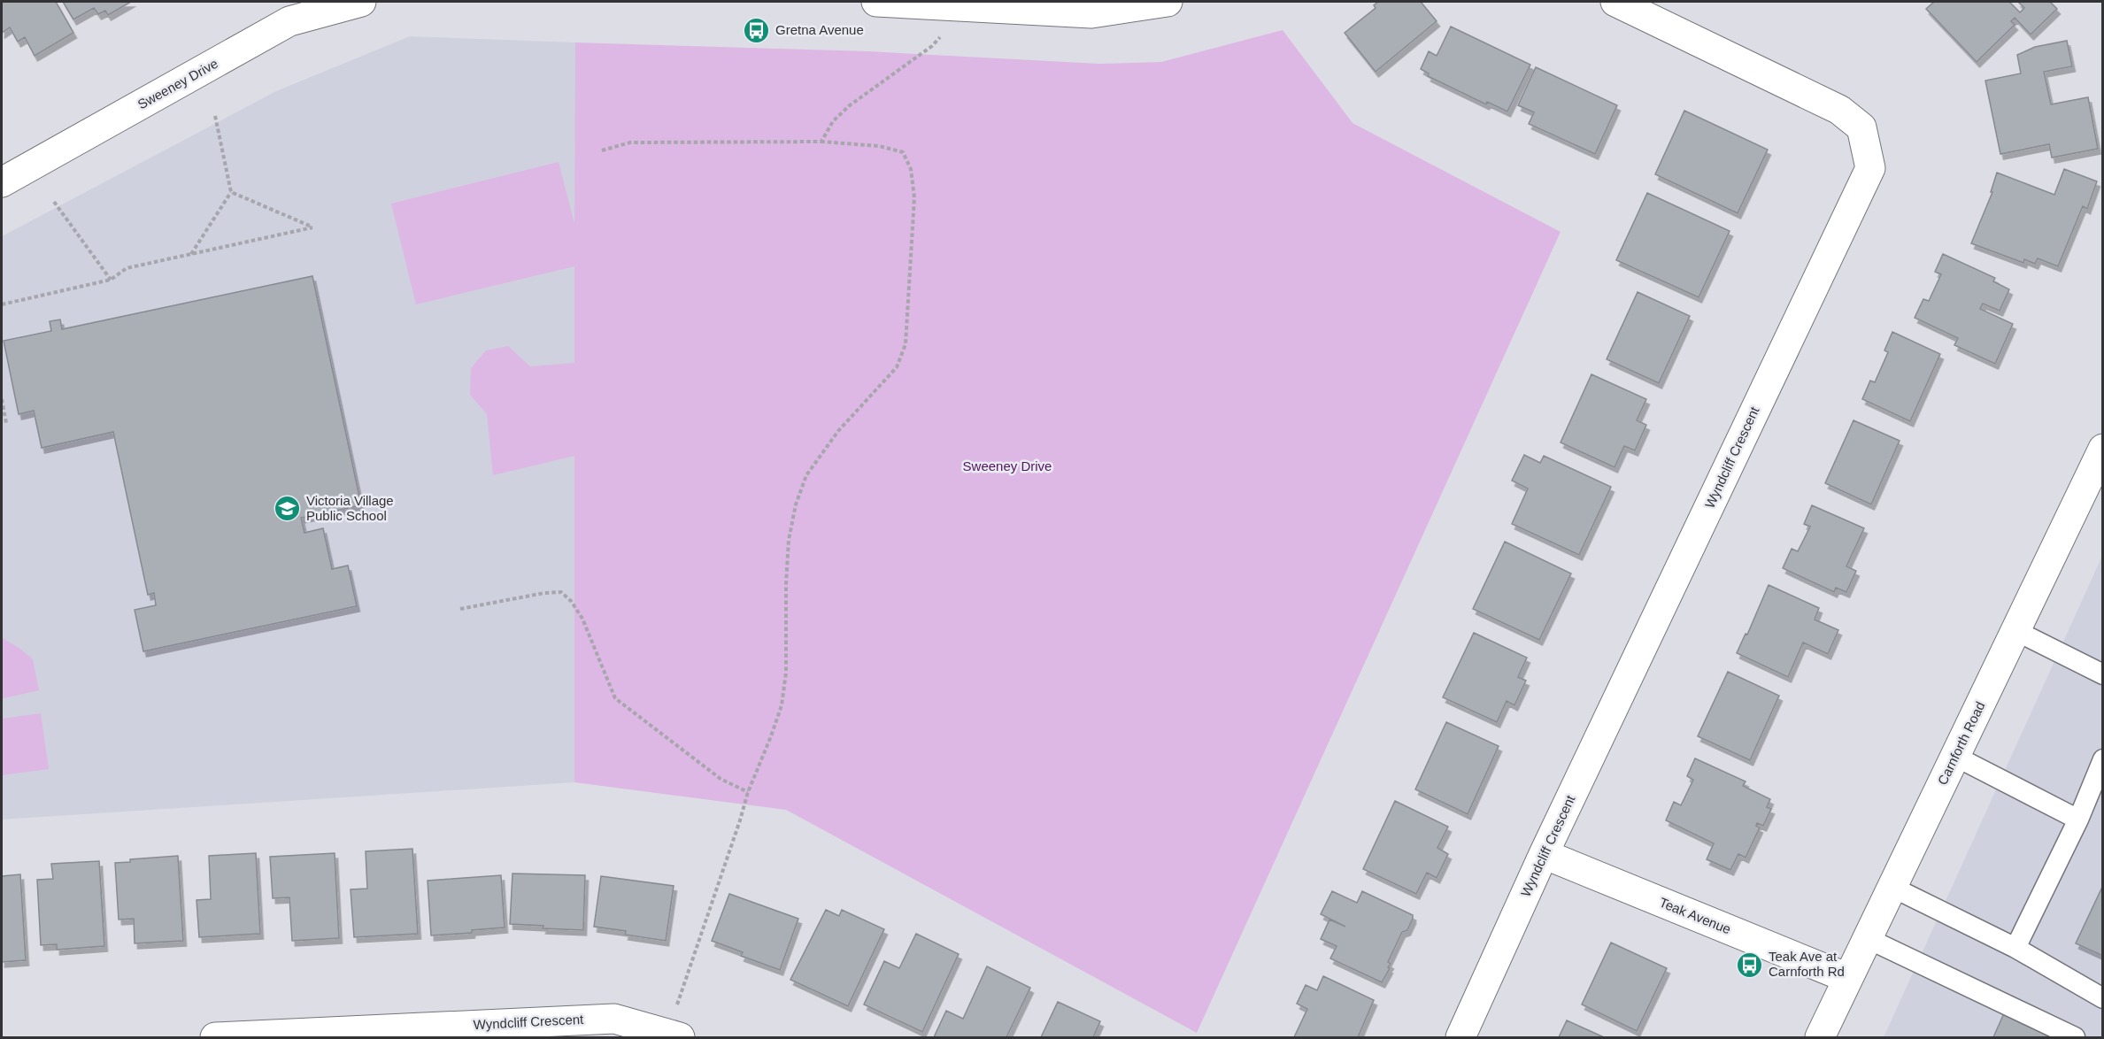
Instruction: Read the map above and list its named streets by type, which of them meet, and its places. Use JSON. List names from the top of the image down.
{
  "streets": {
    "street": [
      "Sweeney Drive",
      "Wyndcliff Crescent",
      "Carnforth Road",
      "Teak Avenue"
    ]
  },
  "crossings": [
    ["Wyndcliff Crescent", "Teak Avenue"],
    ["Carnforth Road", "Teak Avenue"]
  ],
  "parks": ["Sweeney Drive"],
  "places": {
    "bus stop": ["Gretna Avenue", "Teak Ave at Carnforth Rd"],
    "school or university": ["Victoria Village Public School"]
  }
}
